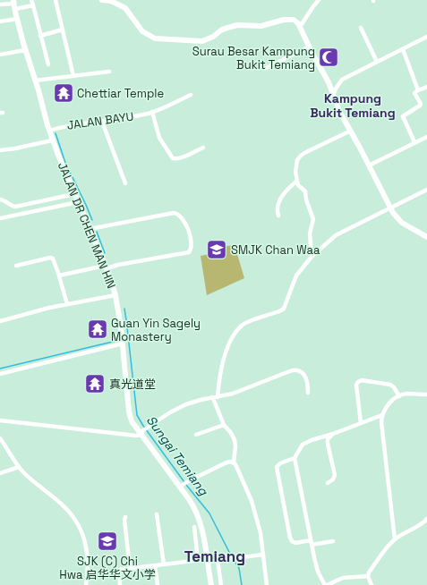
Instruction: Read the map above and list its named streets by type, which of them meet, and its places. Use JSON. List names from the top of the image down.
{
  "streets": {
    "street": ["JALAN BAYU", "JALAN DR CHEN MAN HIN"]
  },
  "crossings": [
    ["JALAN BAYU", "JALAN DR CHEN MAN HIN"]
  ],
  "districts": ["Kampung Bukit Temiang", "Temiang"],
  "water": ["Sungai Temiang"],
  "places": {
    "mosque": ["Surau Besar Kampung Bukit Temiang"],
    "temple": ["Chettiar Temple", "Guan Yin Sagely Monastery", "真光道堂"],
    "school or university": ["SMJK Chan Waa", "SJK (C) Chi Hwa 启华华文小学"]
  }
}
